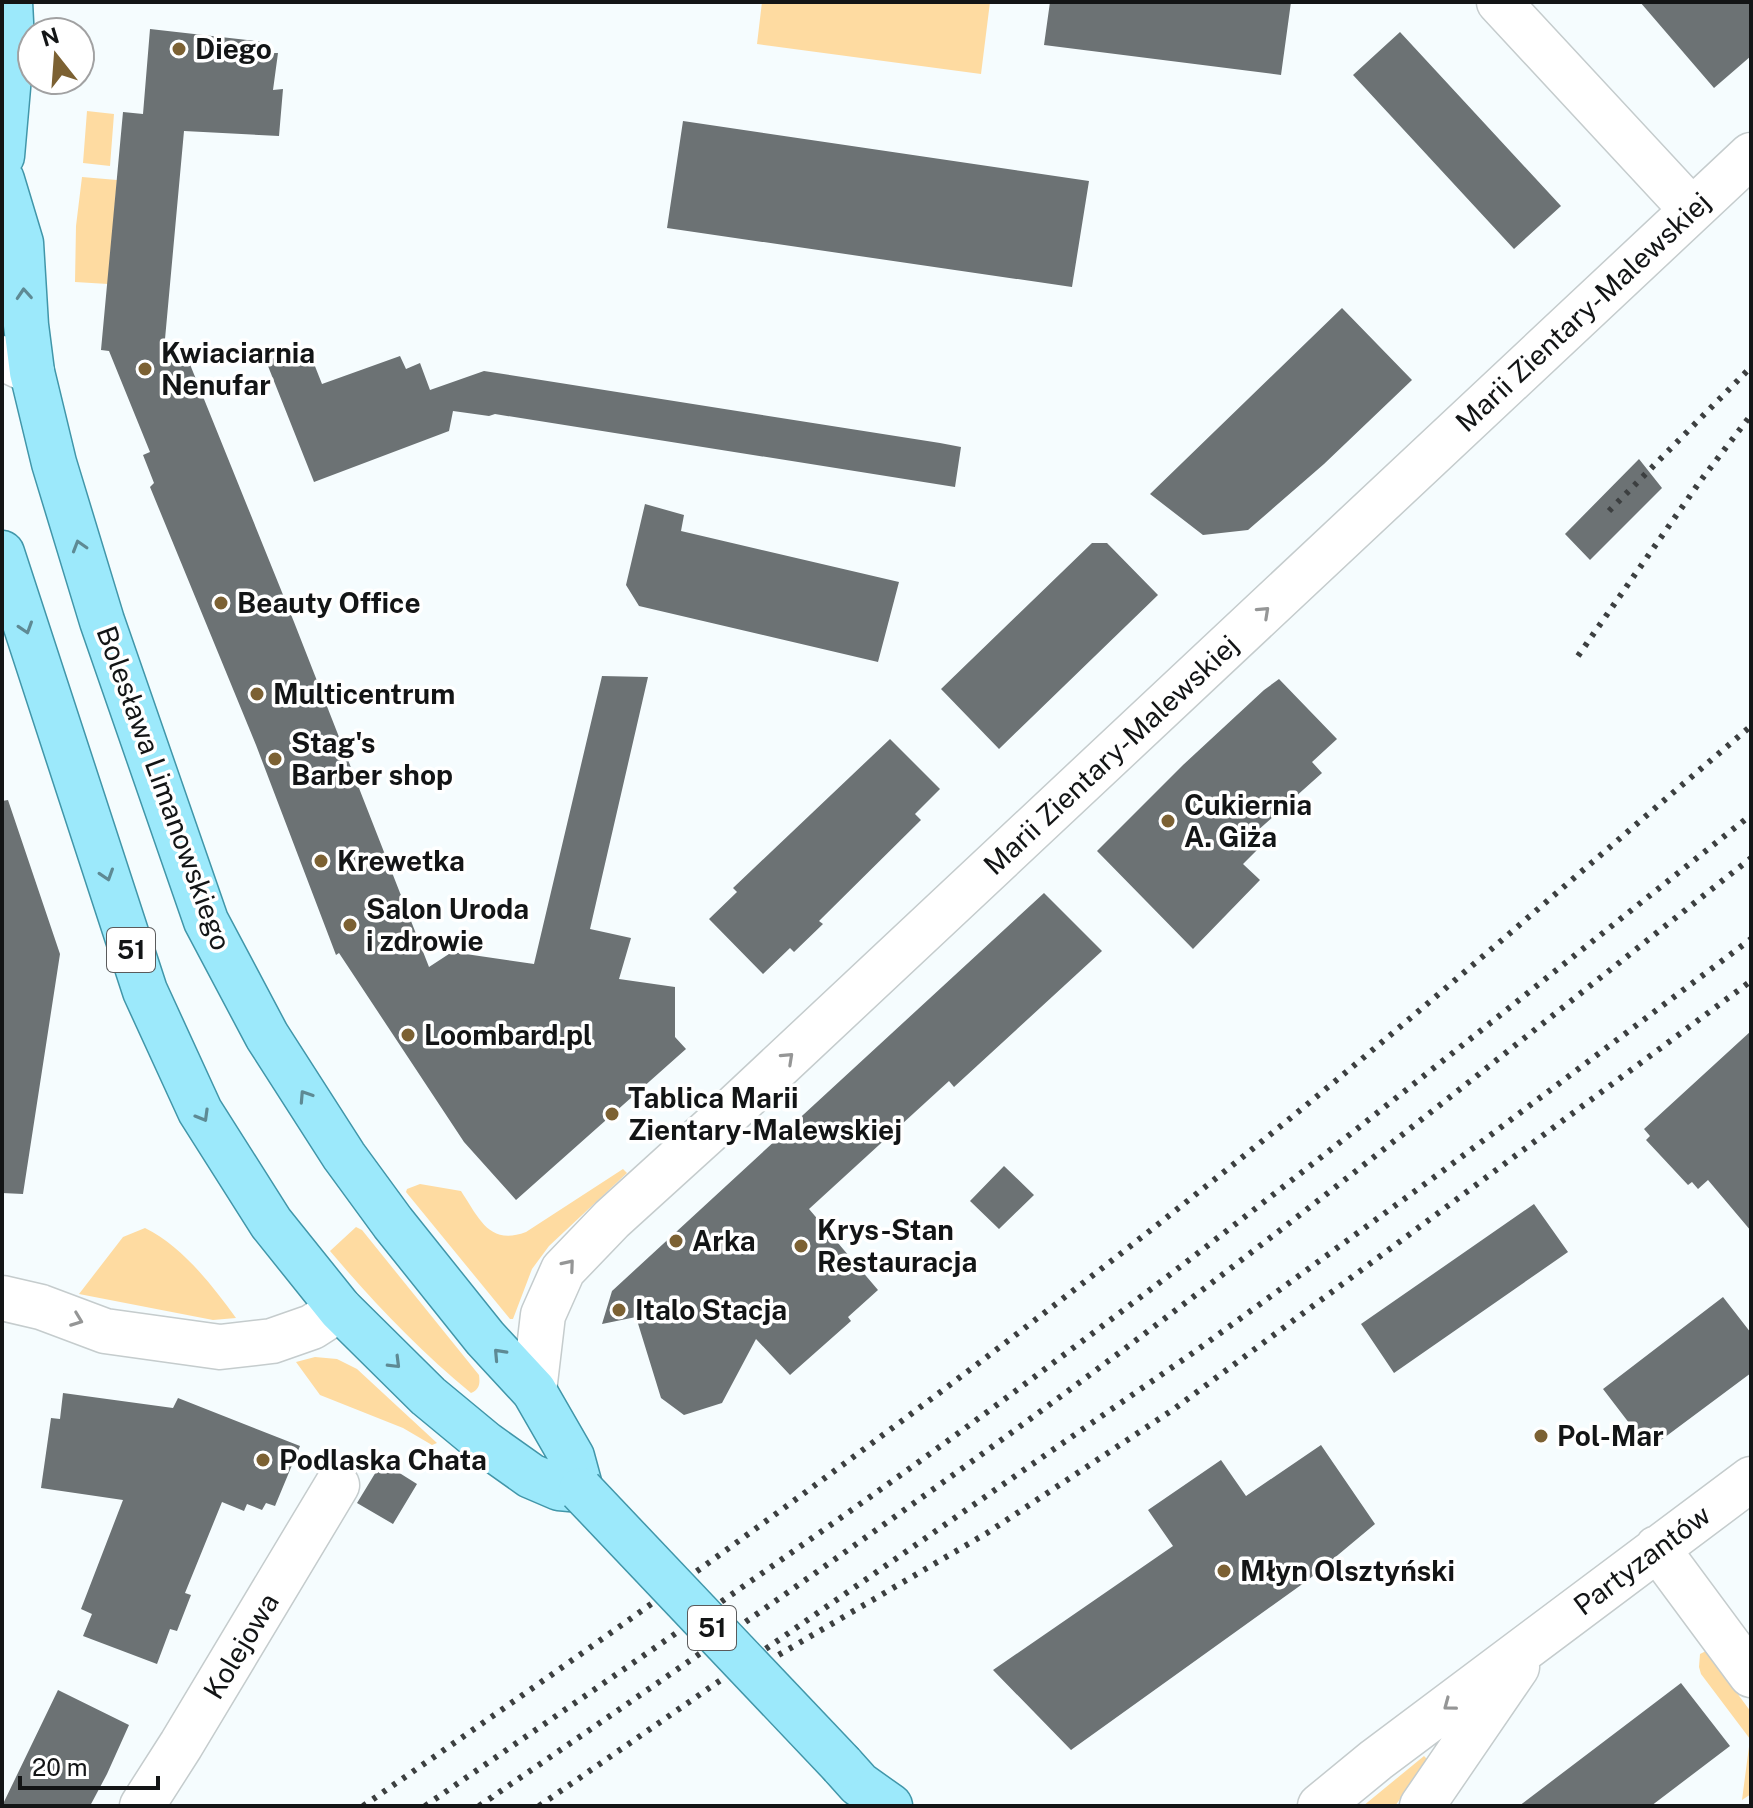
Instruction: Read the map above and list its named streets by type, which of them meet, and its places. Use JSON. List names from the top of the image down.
{
  "streets": {
    "main road": ["Bolesława Limanowskiego", "51"],
    "street": ["Marii Zientary-Malewskiej", "Partyzantów", "Kolejowa"]
  },
  "crossings": [
    ["Marii Zientary-Malewskiej", "Bolesława Limanowskiego"],
    ["Bolesława Limanowskiego", "51"]
  ],
  "one_way": ["Marii Zientary-Malewskiej"],
  "places": [
    "Diego",
    "Kwiaciarnia Nenufar",
    "Beauty Office",
    "Multicentrum",
    "Stag's Barber shop",
    "Cukiernia A. Giża",
    "Krewetka",
    "Salon Uroda i zdrowie",
    "Loombard.pl",
    "Tablica Marii Zientary-Malewskiej",
    "Arka",
    "Krys-Stan Restauracja",
    "Italo Stacja",
    "Pol-Mar",
    "Podlaska Chata",
    "Młyn Olsztyński"
  ],
  "scale_bar": "20 m",
  "north": "top"
}
